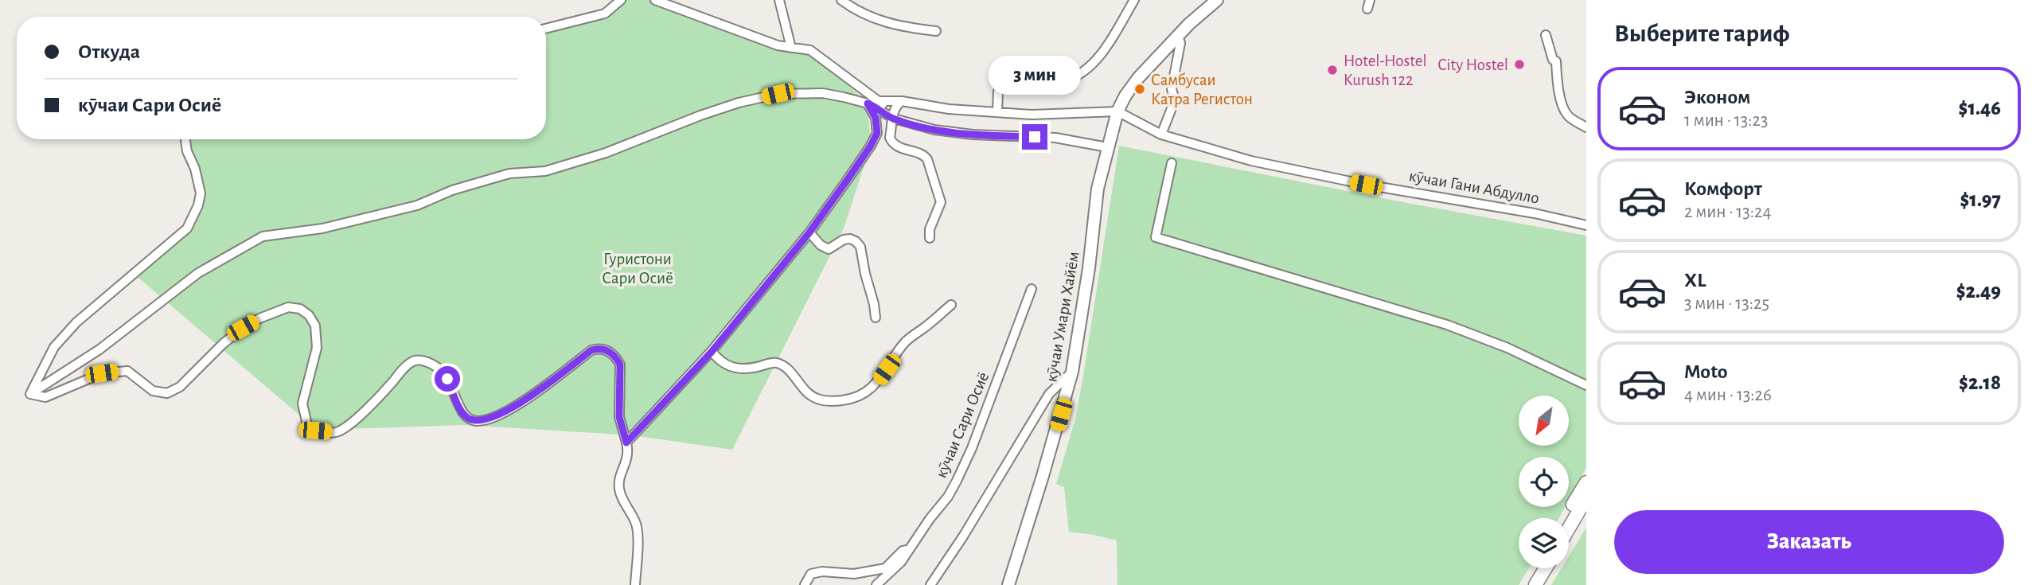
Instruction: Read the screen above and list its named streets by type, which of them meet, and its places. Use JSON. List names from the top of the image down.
{
  "streets": {
    "main road": ["кӯчаи Умари Хайём"],
    "street": ["кӯчаи Гани Абдулло", "кӯчаи Сари Осиё"]
  },
  "crossings": [
    ["кӯчаи Гани Абдулло", "кӯчаи Умари Хайём"]
  ],
  "parks": ["Гуристони Сари Осиё"],
  "places": ["City Hostel", "Hotel-Hostel Kurush 122", "Самбусаи Катра Регистон"],
  "north": "bottom left",
  "page": {
    "heading": "Выберите тариф",
    "banner": ["Откуда", "кӯчаи Сари Осиё"],
    "bubble": "3 мин",
    "list": [
      {
        "name": "Эконом",
        "note": "1 мин · 13:23",
        "value": "$1.46"
      },
      {
        "name": "Комфорт",
        "note": "2 мин · 13:24",
        "value": "$1.97"
      },
      {
        "name": "XL",
        "note": "3 мин · 13:25",
        "value": "$2.49"
      },
      {
        "name": "Moto",
        "note": "4 мин · 13:26",
        "value": "$2.18"
      }
    ],
    "buttons": "Заказать"
  }
}
